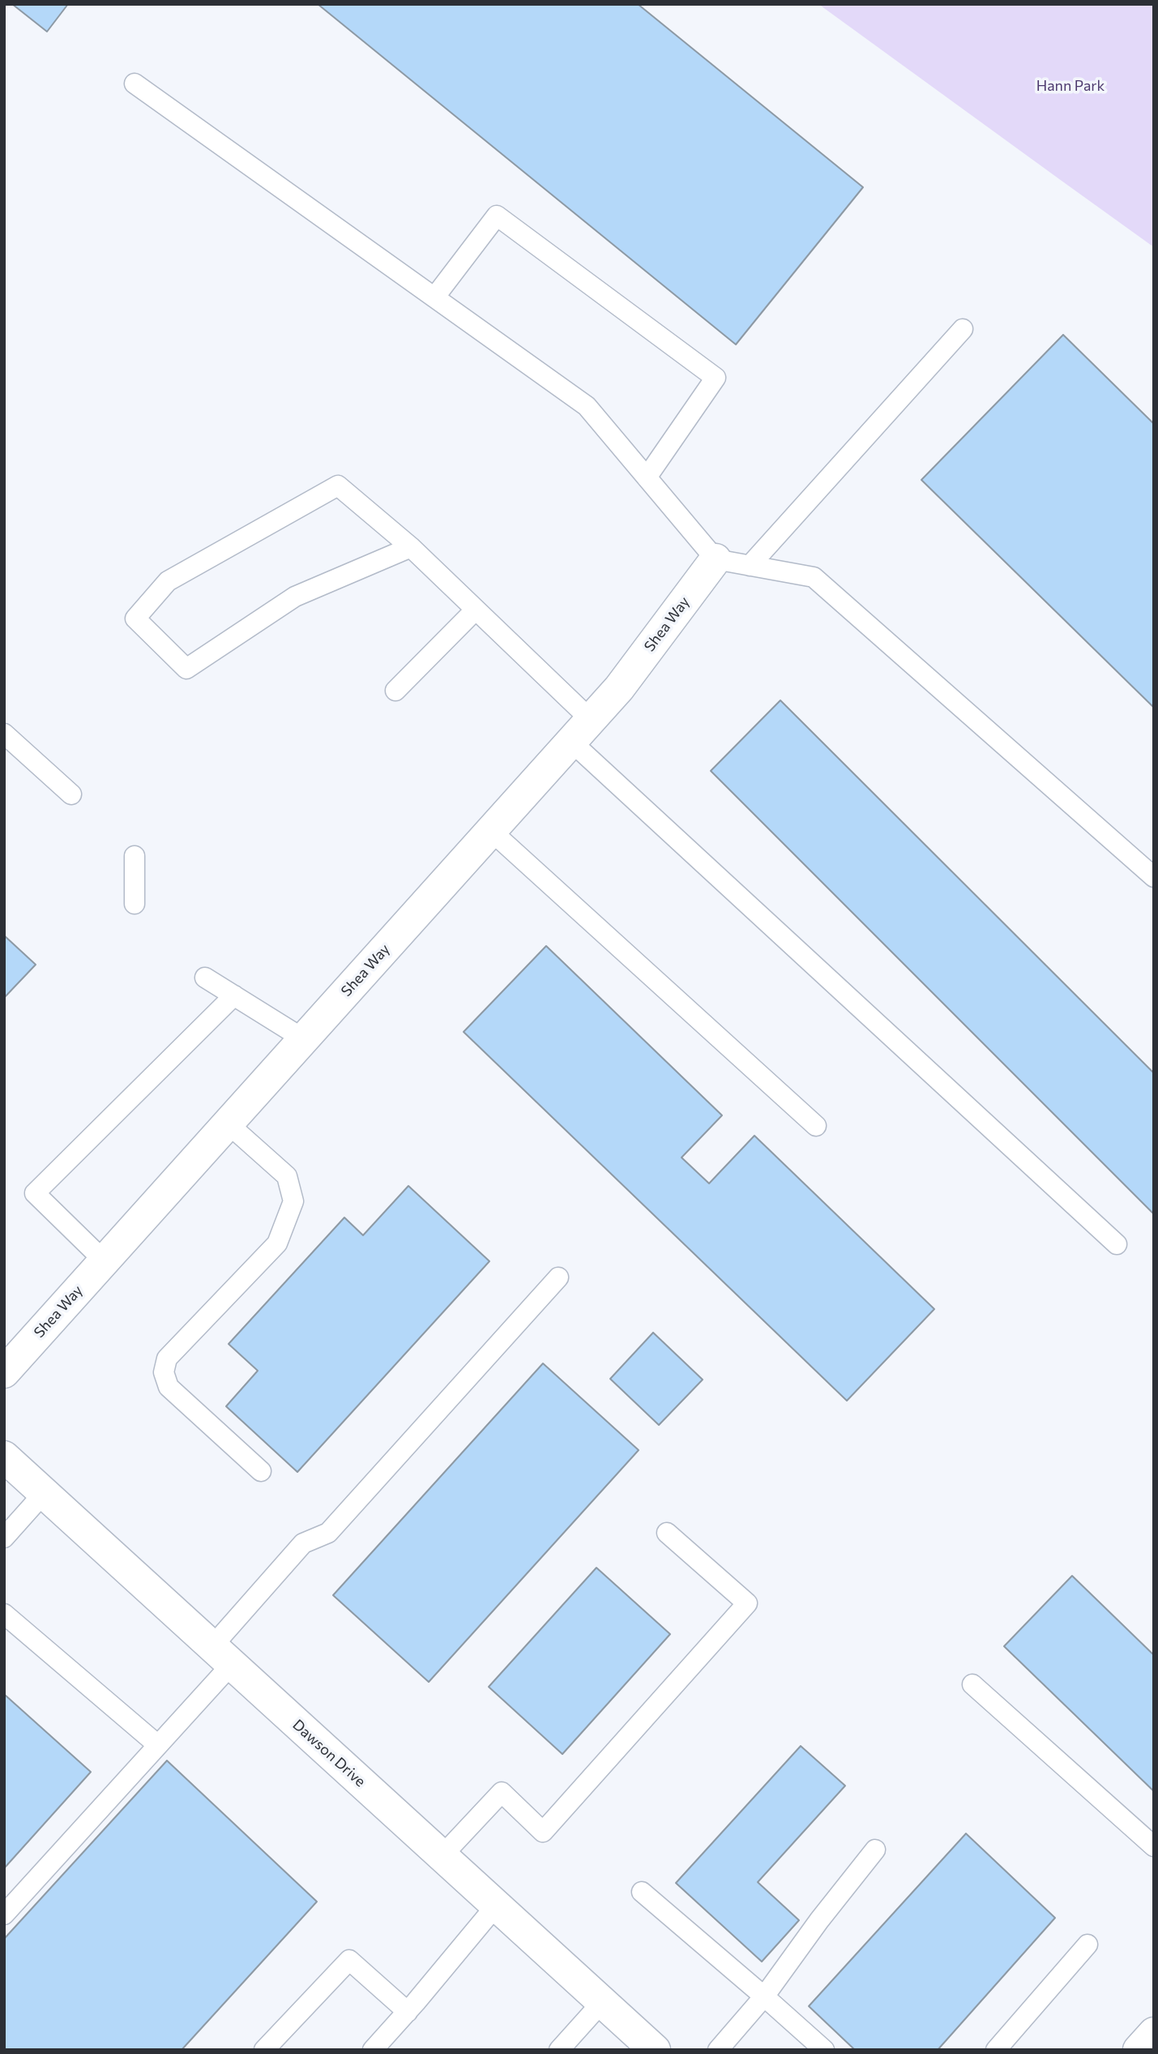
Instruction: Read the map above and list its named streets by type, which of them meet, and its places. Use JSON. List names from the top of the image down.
{
  "streets": {
    "street": ["Shea Way", "Dawson Drive"]
  },
  "parks": ["Hann Park"]
}
